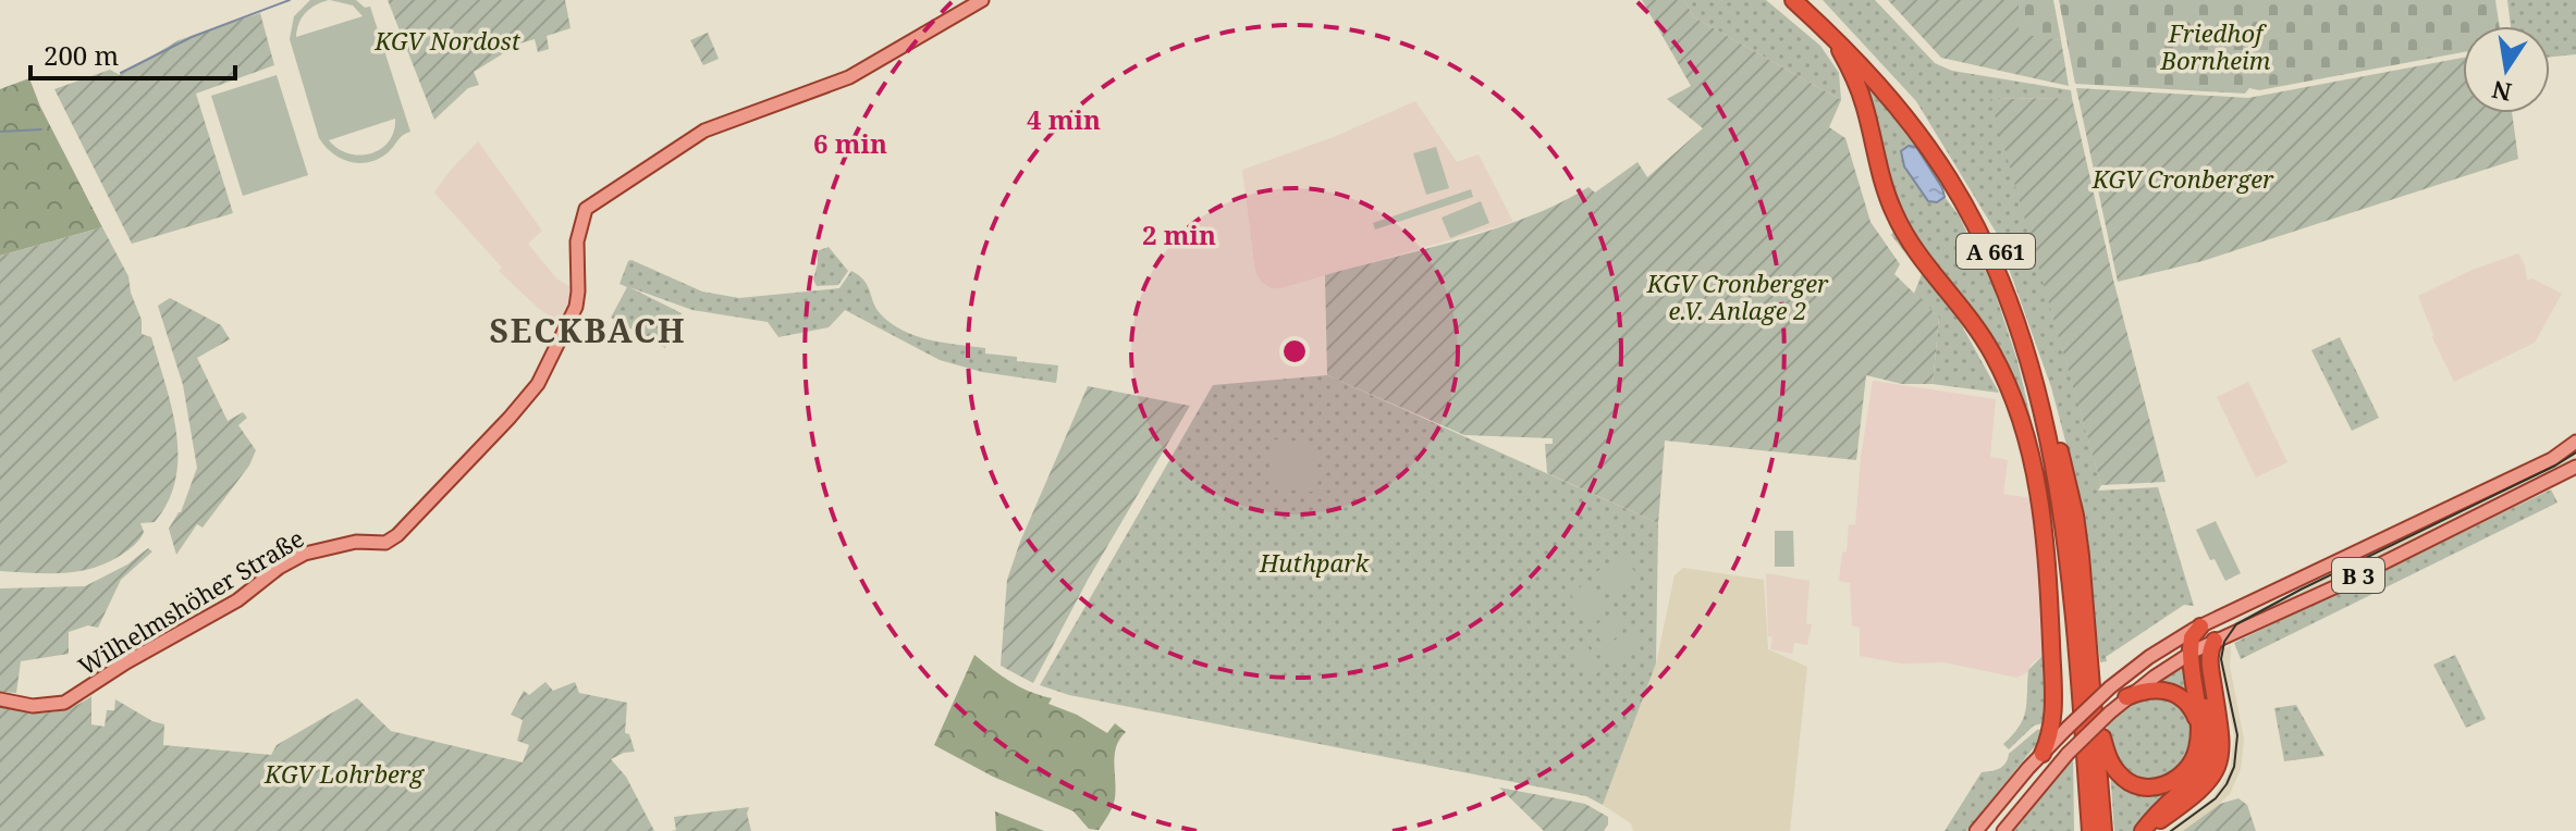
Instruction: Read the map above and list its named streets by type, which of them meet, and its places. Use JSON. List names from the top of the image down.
{
  "streets": {
    "highway": ["A 661"],
    "main road": ["B 3", "Wilhelmshöher Straße"]
  },
  "districts": ["SECKBACH"],
  "parks": [
    "Friedhof Bornheim",
    "KGV Nordost",
    "KGV Cronberger",
    "KGV Cronberger e.V. Anlage 2",
    "Huthpark",
    "KGV Lohrberg"
  ],
  "scale_bar": "200 m",
  "north": "bottom",
  "rings": ["4 min", "6 min", "2 min"]
}
